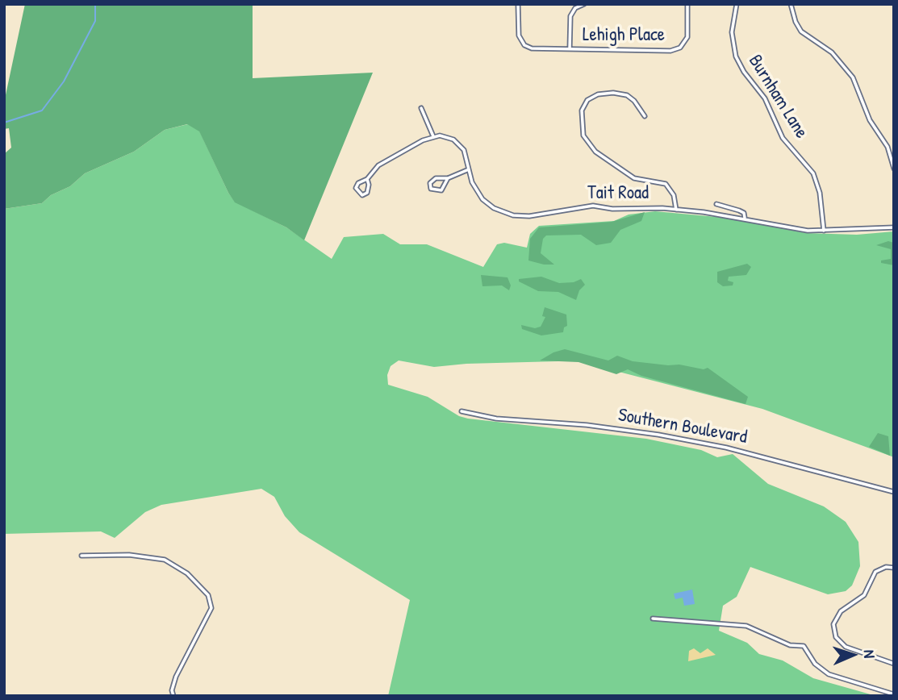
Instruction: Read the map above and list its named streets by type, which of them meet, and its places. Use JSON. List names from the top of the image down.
{
  "streets": {
    "street": [
      "Lehigh Place",
      "Burnham Lane",
      "Tait Road",
      "Southern Boulevard"
    ]
  },
  "crossings": [
    ["Burnham Lane", "Tait Road"]
  ],
  "north": "right"
}
